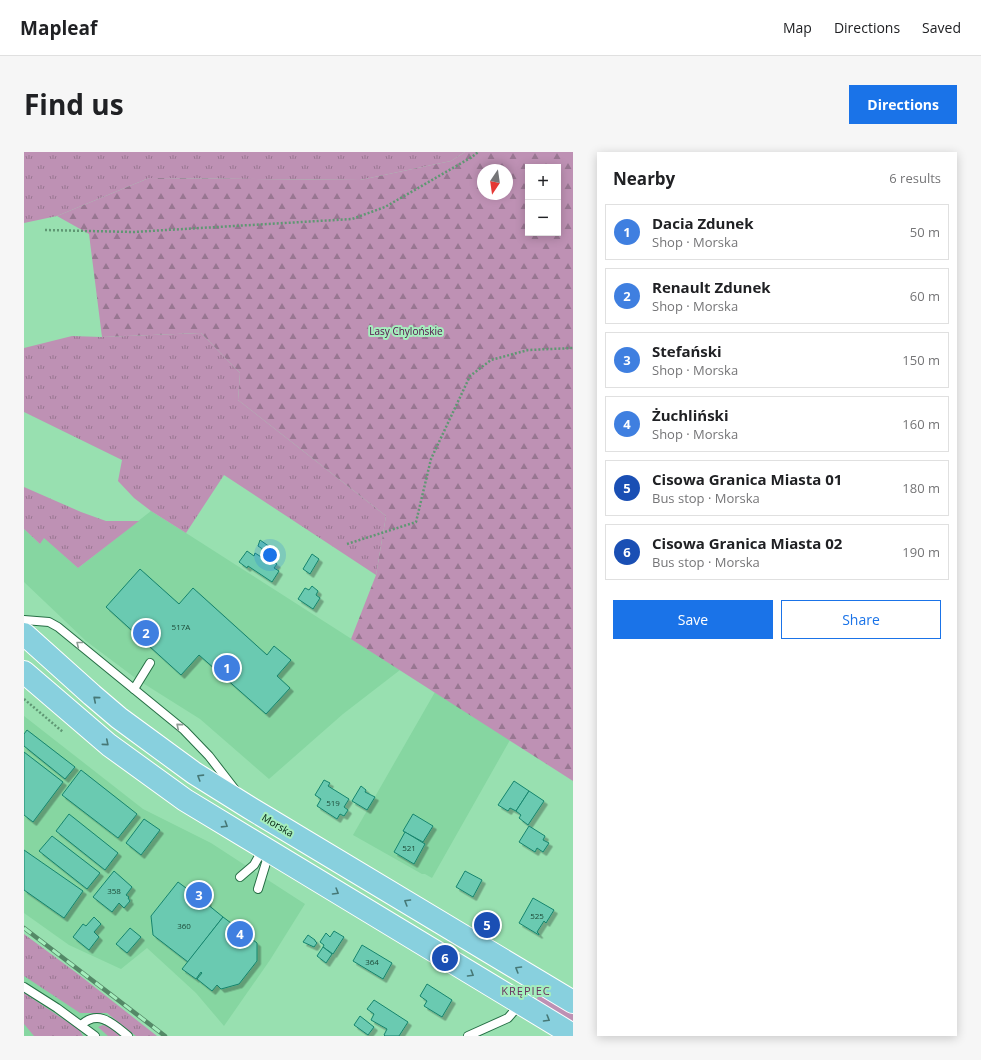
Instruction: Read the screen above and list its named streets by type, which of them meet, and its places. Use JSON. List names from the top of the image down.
{
  "streets": {
    "main road": ["Morska"]
  },
  "districts": ["KRĘPIEC"],
  "parks": ["Lasy Chylońskie"],
  "house_numbers": [
    "517A",
    "519",
    "521",
    "358",
    "525",
    "360",
    "364"
  ],
  "north": "bottom",
  "page": {
    "header": "Mapleaf",
    "nav": ["Map", "Directions", "Saved"],
    "title": "Find us",
    "buttons": [
      "Directions",
      ["Save", "Share"]
    ],
    "heading": ["Nearby", "6 results"],
    "map_buttons": ["+", "−"],
    "list": [
      {
        "mark": "1",
        "name": "Dacia Zdunek",
        "note": "Shop · Morska",
        "value": "50 m"
      },
      {
        "mark": "2",
        "name": "Renault Zdunek",
        "note": "Shop · Morska",
        "value": "60 m"
      },
      {
        "mark": "3",
        "name": "Stefański",
        "note": "Shop · Morska",
        "value": "150 m"
      },
      {
        "mark": "4",
        "name": "Żuchliński",
        "note": "Shop · Morska",
        "value": "160 m"
      },
      {
        "mark": "5",
        "name": "Cisowa Granica Miasta 01",
        "note": "Bus stop · Morska",
        "value": "180 m"
      },
      {
        "mark": "6",
        "name": "Cisowa Granica Miasta 02",
        "note": "Bus stop · Morska",
        "value": "190 m"
      }
    ],
    "pins": [
      "2",
      "1",
      "3",
      "5",
      "4",
      "6"
    ]
  }
}
